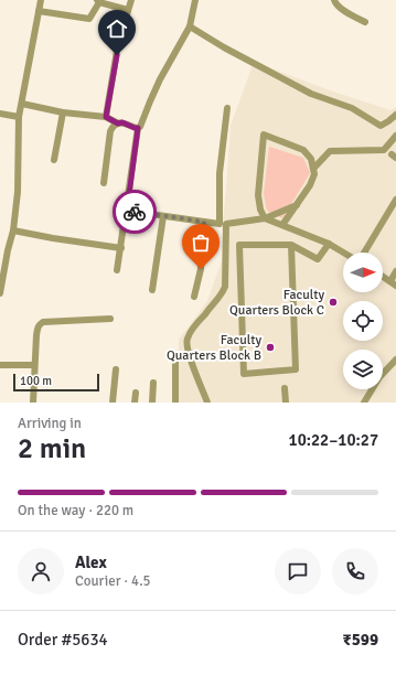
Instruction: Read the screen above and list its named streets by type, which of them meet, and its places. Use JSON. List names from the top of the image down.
{
  "places": ["Faculty Quarters Block C", "Faculty Quarters Block B"],
  "scale_bar": "100 m",
  "north": "right",
  "page": {
    "scale": "100 m",
    "heading": ["2 min", "Arriving in", "10:22–10:27"],
    "panel": [
      "Alex",
      "Courier · 4.5",
      "Order #5634",
      "₹599"
    ],
    "bar": "On the way · 220 m"
  }
}
